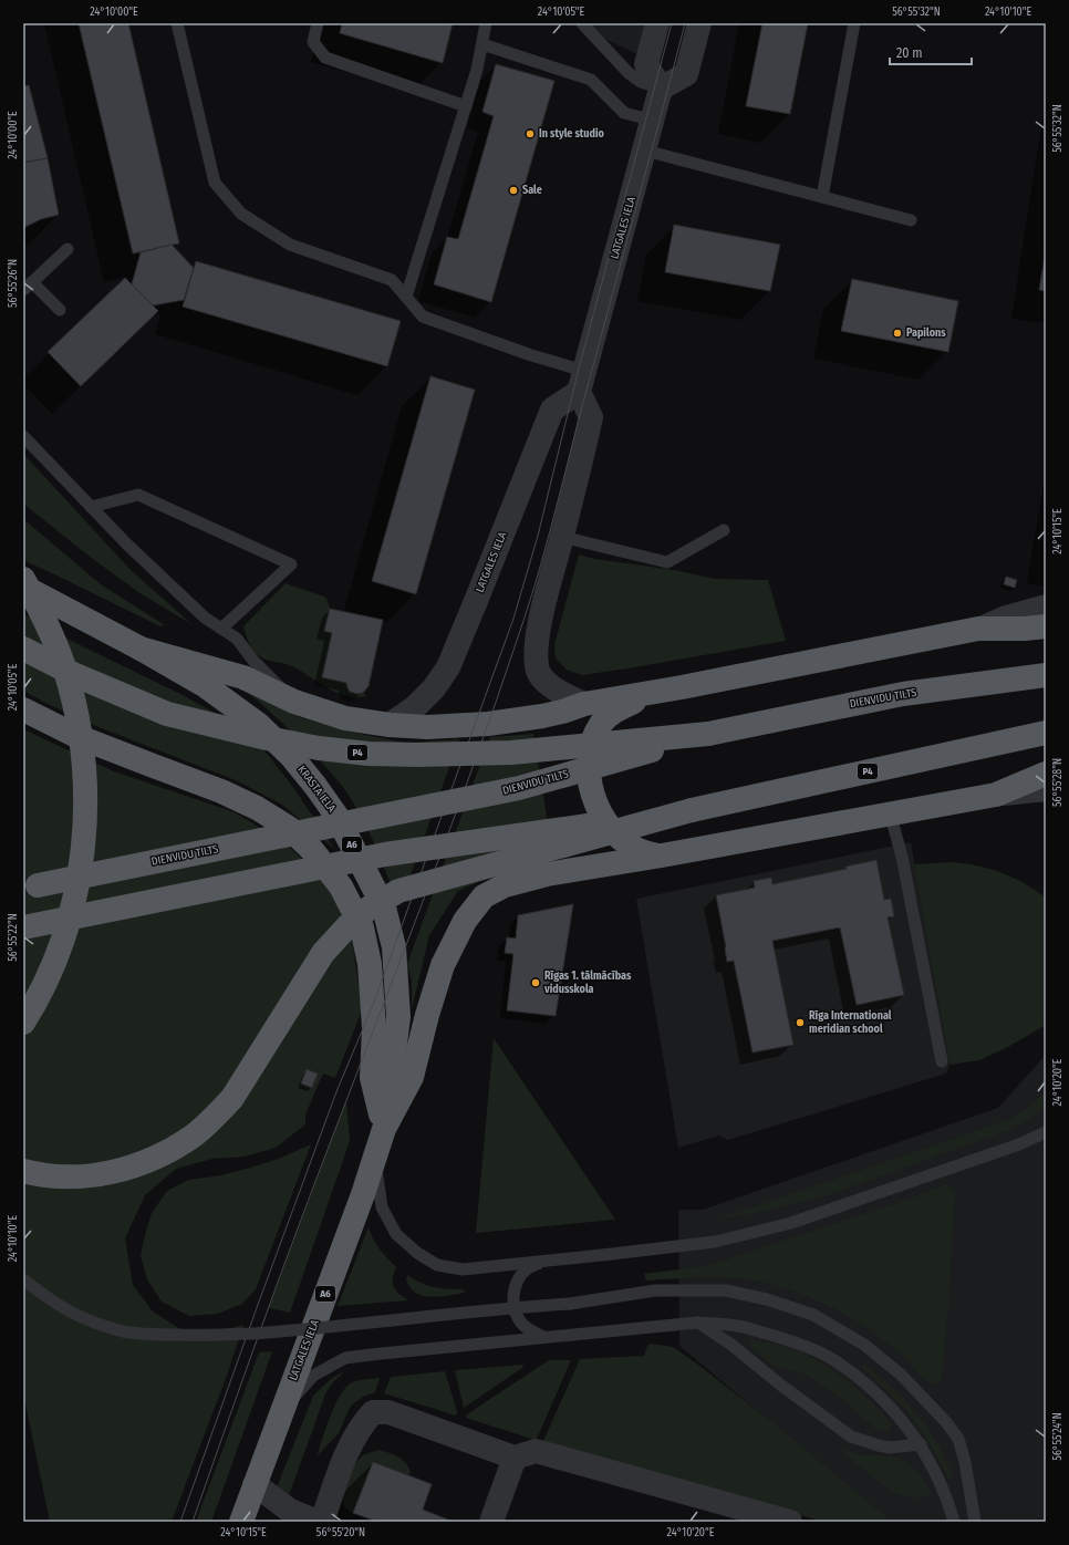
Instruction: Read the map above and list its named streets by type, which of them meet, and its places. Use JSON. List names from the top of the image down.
{
  "streets": {
    "highway": [
      "LATGALES IELA",
      "DIENVIDU TILTS",
      "P4",
      "KRASTA IELA",
      "A6"
    ]
  },
  "crossings": [
    ["LATGALES IELA", "KRASTA IELA"],
    ["DIENVIDU TILTS", "P4"]
  ],
  "places": [
    "In style studio",
    "Sale",
    "Papilons",
    "Rīgas 1. tālmācības vidusskola",
    "Rīga International meridian school"
  ],
  "scale_bar": "20 m",
  "coordinates": [
    "24°10'00\"E",
    "24°10'05\"E",
    "56°55'32\"N",
    "24°10'10\"E",
    "56°55'26\"N",
    "24°10'15\"E",
    "56°55'28\"N",
    "56°55'22\"N",
    "24°10'20\"E",
    "56°55'24\"N",
    "56°55'20\"N"
  ]
}
